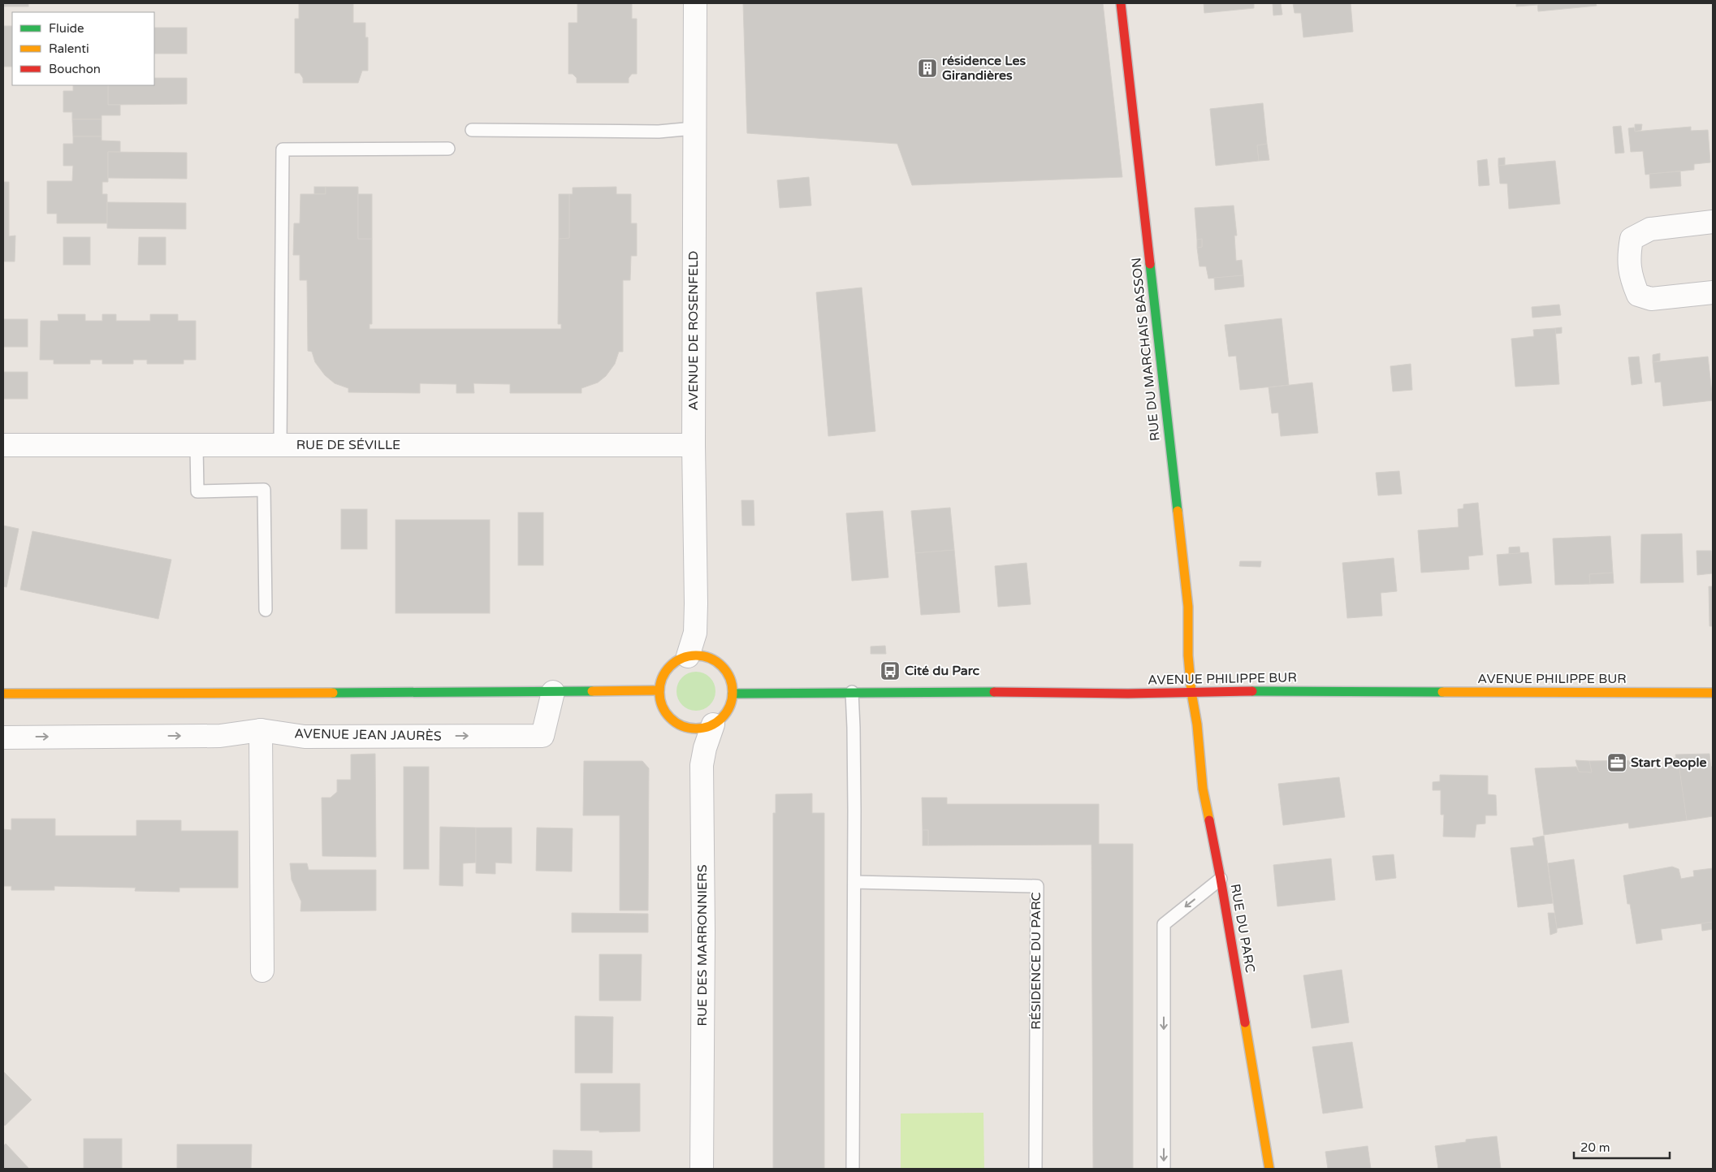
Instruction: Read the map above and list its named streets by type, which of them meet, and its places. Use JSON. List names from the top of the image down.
{
  "streets": {
    "street": [
      "AVENUE DE ROSENFELD",
      "RUE DU MARCHAIS BASSON",
      "RUE DE SÉVILLE",
      "AVENUE PHILIPPE BUR",
      "AVENUE JEAN JAURÈS",
      "RUE DU PARC",
      "RUE DES MARRONNIERS"
    ],
    "lane": ["RÉSIDENCE DU PARC"]
  },
  "crossings": [
    ["AVENUE DE ROSENFELD", "RUE DE SÉVILLE"],
    ["AVENUE DE ROSENFELD", "AVENUE PHILIPPE BUR"],
    ["AVENUE DE ROSENFELD", "RUE DES MARRONNIERS"],
    ["RUE DU MARCHAIS BASSON", "AVENUE PHILIPPE BUR"],
    ["RUE DU MARCHAIS BASSON", "RUE DU PARC"],
    ["AVENUE PHILIPPE BUR", "RUE DU PARC"],
    ["AVENUE PHILIPPE BUR", "RUE DES MARRONNIERS"]
  ],
  "places": {
    "building": ["résidence Les Girandières"],
    "bus stop": ["Cité du Parc"],
    "office": ["Start People"]
  },
  "legend": ["Fluide", "Ralenti", "Bouchon"],
  "scale_bar": "20 m"
}
